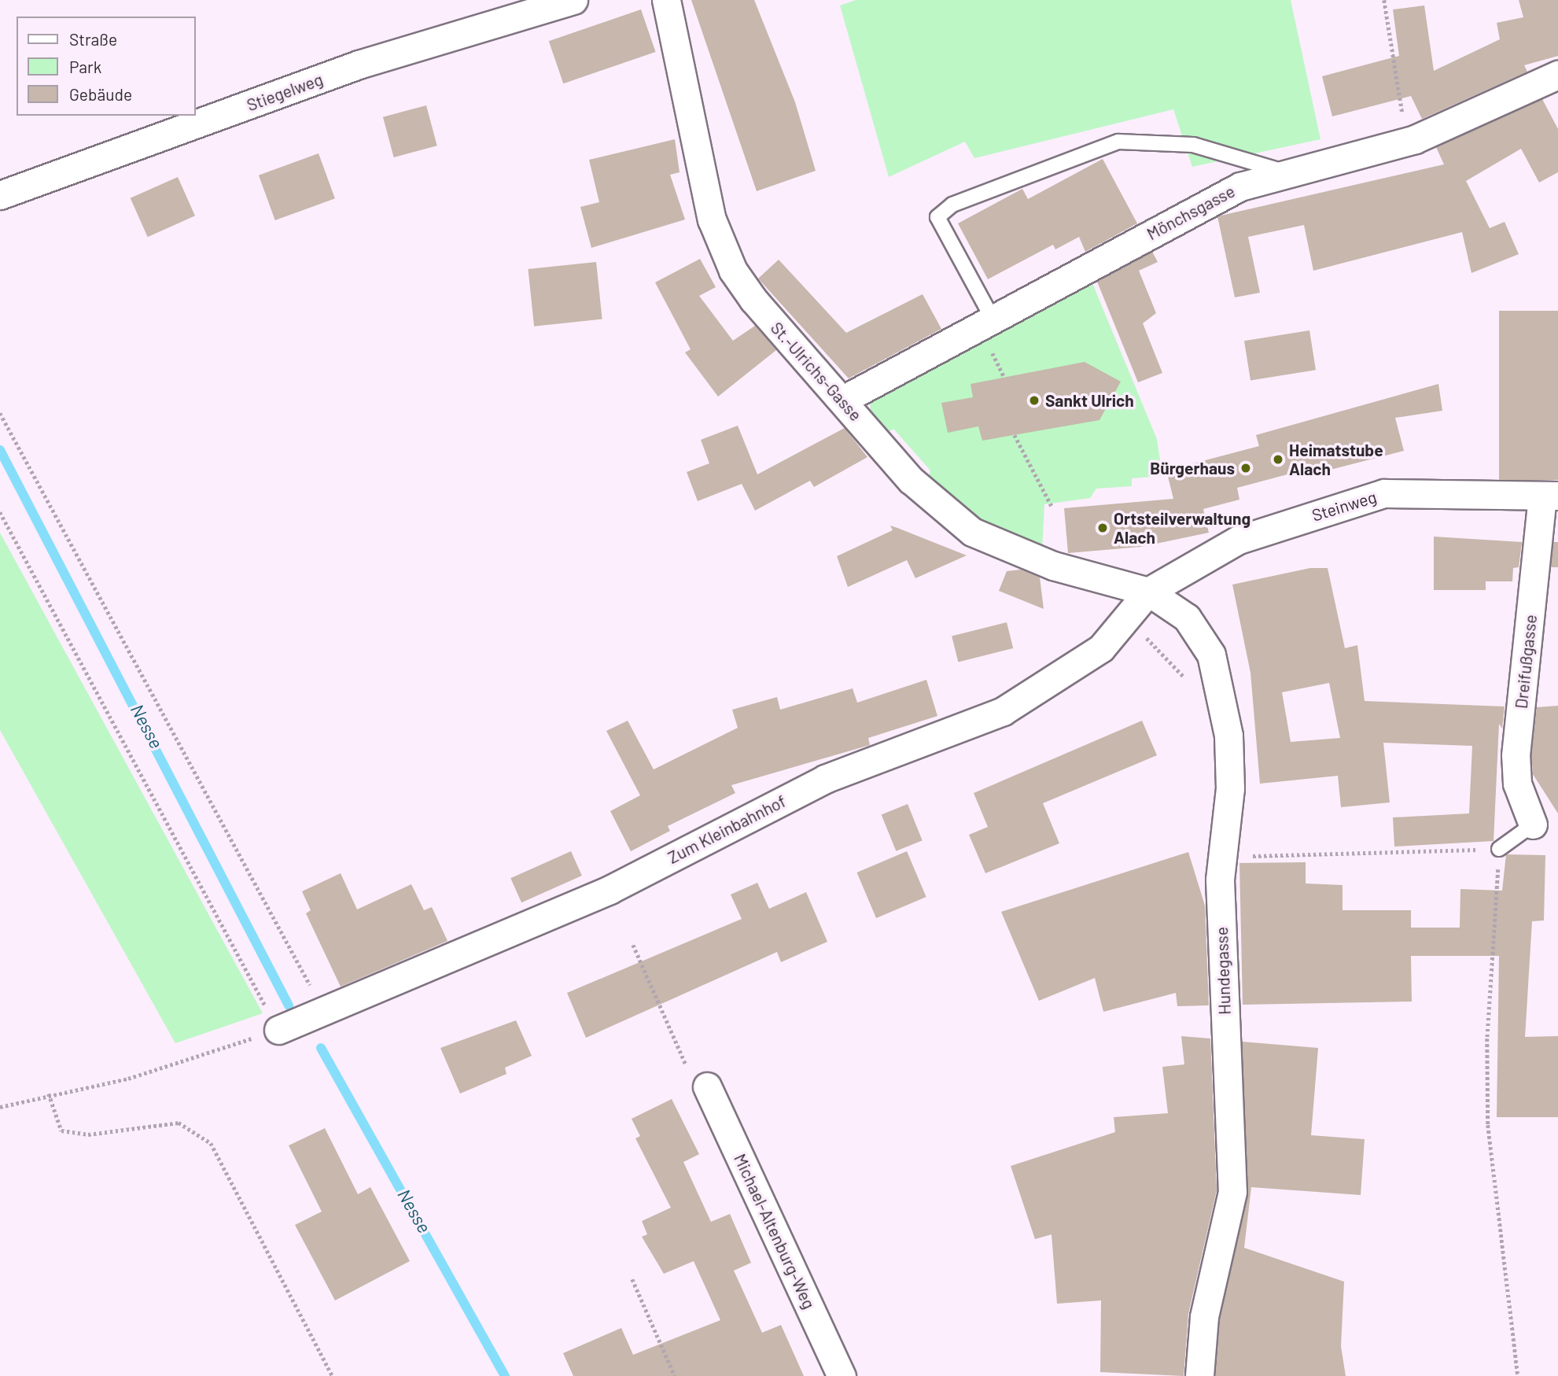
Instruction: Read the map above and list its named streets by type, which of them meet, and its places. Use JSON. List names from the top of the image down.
{
  "streets": {
    "street": [
      "Stiegelweg",
      "Mönchsgasse",
      "St.-Ulrichs-Gasse",
      "Steinweg",
      "Dreifußgasse",
      "Zum Kleinbahnhof",
      "Hundegasse",
      "Michael-Altenburg-Weg"
    ]
  },
  "crossings": [
    ["Mönchsgasse", "St.-Ulrichs-Gasse"],
    ["St.-Ulrichs-Gasse", "Steinweg"],
    ["St.-Ulrichs-Gasse", "Zum Kleinbahnhof"],
    ["St.-Ulrichs-Gasse", "Hundegasse"],
    ["Steinweg", "Dreifußgasse"],
    ["Steinweg", "Zum Kleinbahnhof"],
    ["Steinweg", "Hundegasse"],
    ["Zum Kleinbahnhof", "Hundegasse"]
  ],
  "water": ["Nesse"],
  "places": [
    "Sankt Ulrich",
    "Heimatstube Alach",
    "Bürgerhaus",
    "Ortsteilverwaltung Alach"
  ],
  "legend": ["Straße", "Park", "Gebäude"]
}
